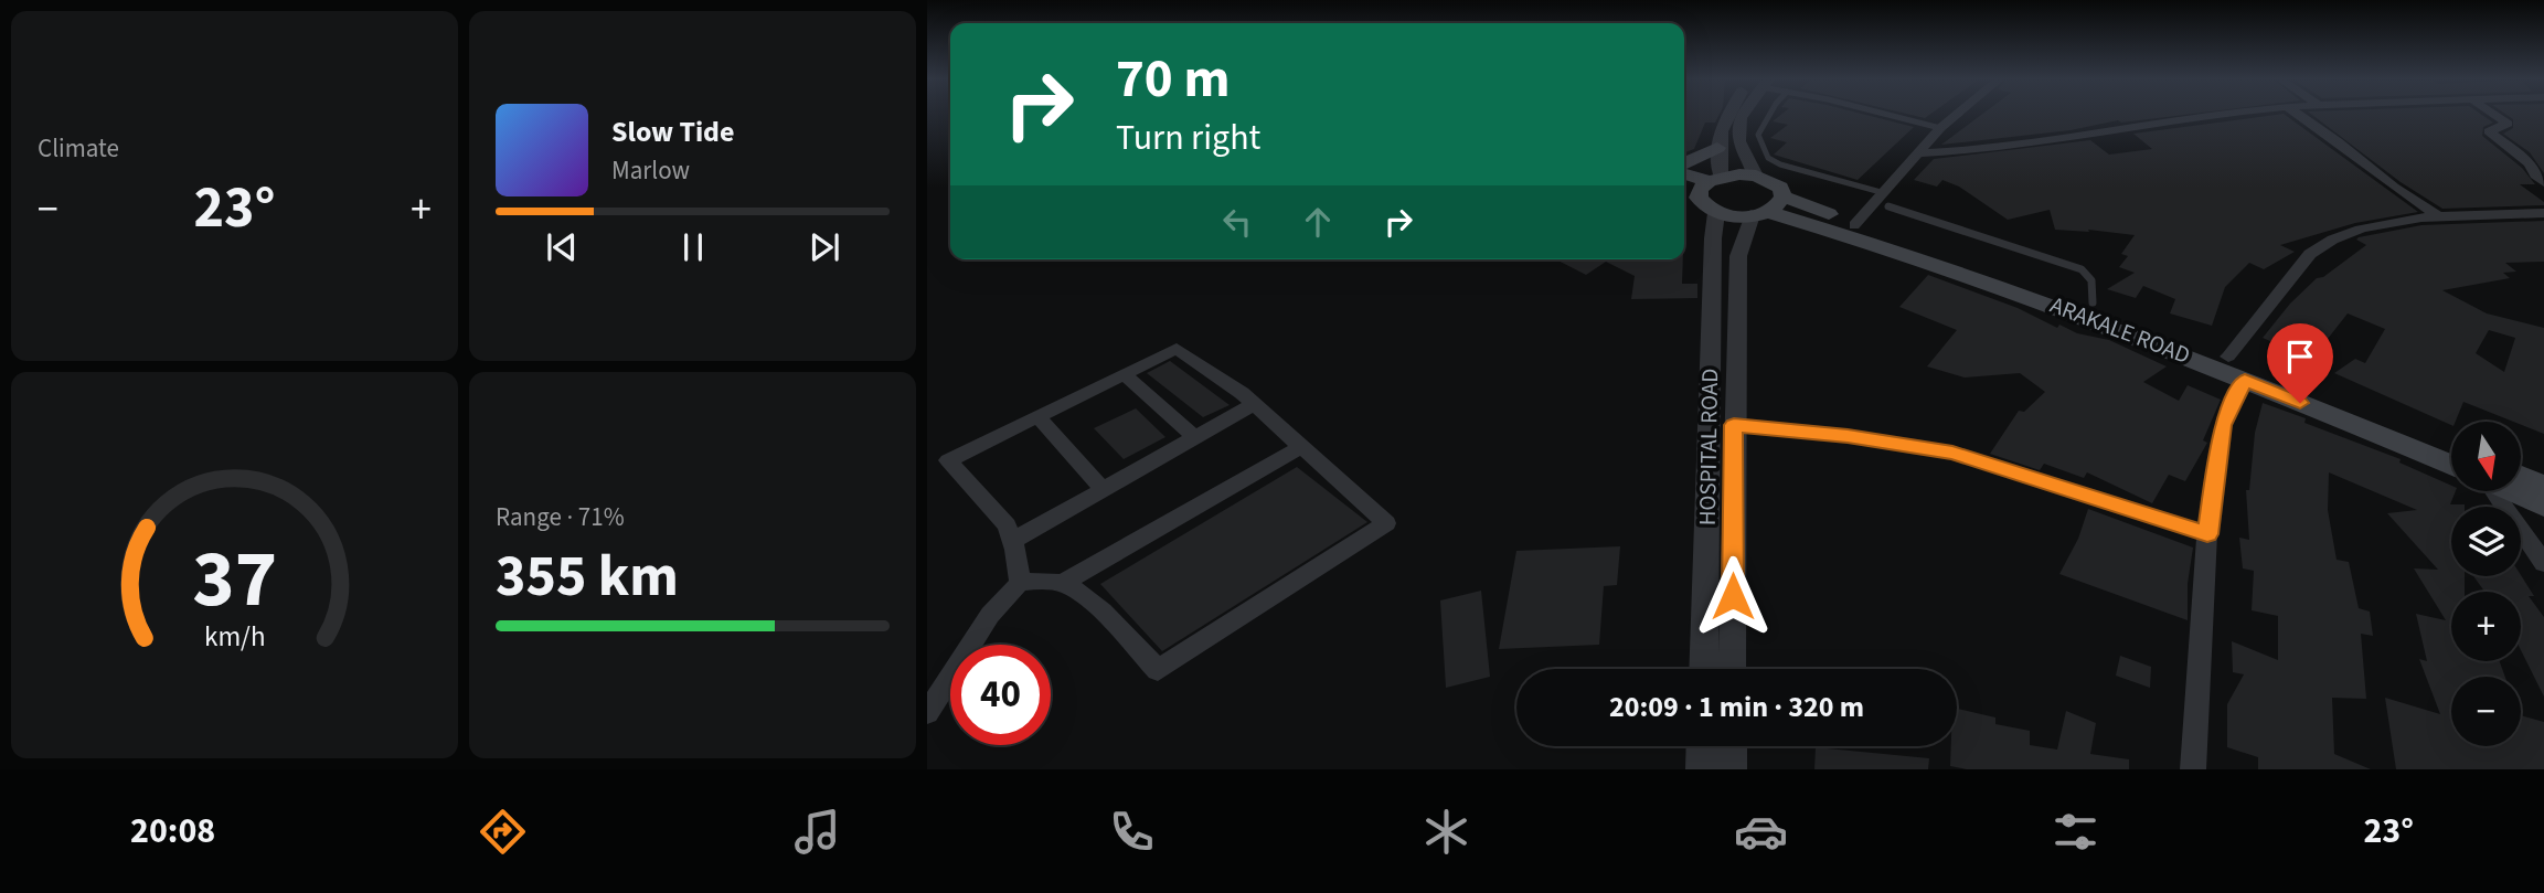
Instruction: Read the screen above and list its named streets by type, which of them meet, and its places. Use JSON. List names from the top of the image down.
{
  "streets": {
    "main road": ["ARAKALE ROAD"],
    "street": ["HOSPITAL ROAD"]
  },
  "crossings": [
    ["ARAKALE ROAD", "HOSPITAL ROAD"]
  ],
  "north": "bottom",
  "page": {
    "tile": [
      "Climate",
      ["Range · 71%", "355 km"]
    ],
    "turn": ["70 m", "Turn right"],
    "song": ["Slow Tide", "Marlow"],
    "heat": ["−", "23°", "+"],
    "map_buttons": ["+", "−"],
    "limit": "40",
    "trip": "20:09 · 1 min · 320 m",
    "tabs": ["20:08", "23°"],
    "gauge": ["37", "km/h"]
  }
}
